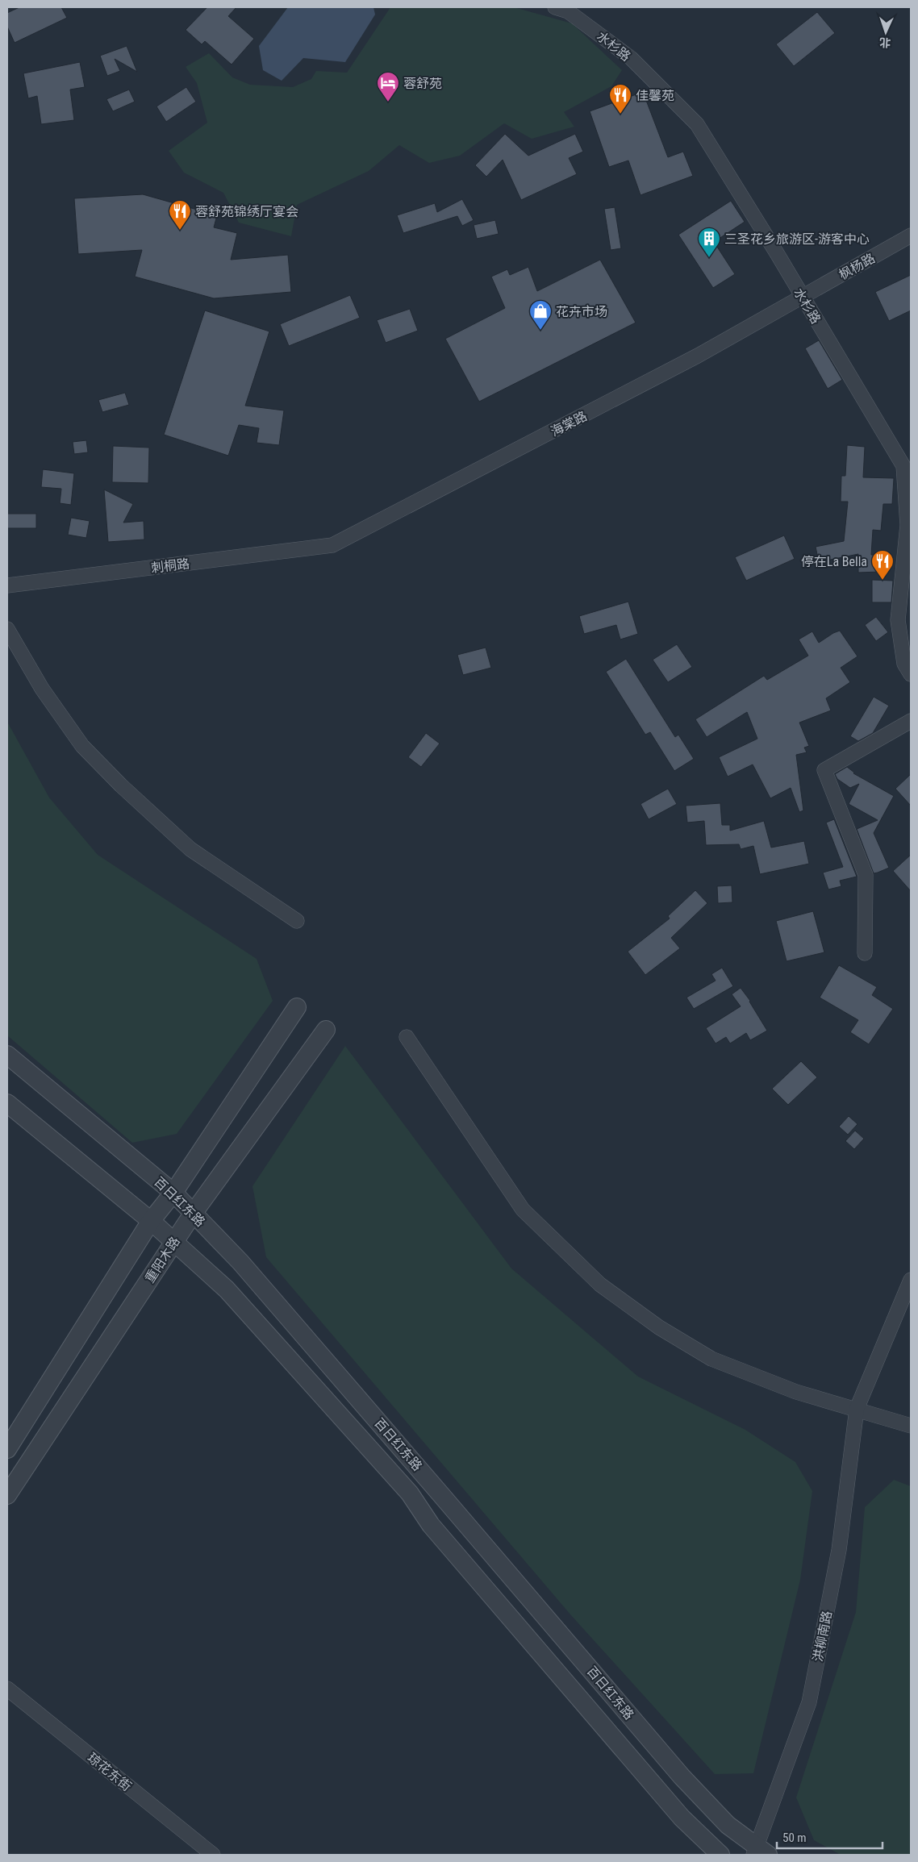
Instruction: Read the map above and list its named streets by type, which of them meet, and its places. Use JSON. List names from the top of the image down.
{
  "streets": {
    "street": [
      "水杉路",
      "枫杨路",
      "海棠路",
      "刺桐路",
      "百日红东路",
      "重阳木路",
      "洪柳南路",
      "琼花东街"
    ]
  },
  "crossings": [
    ["水杉路", "枫杨路"],
    ["水杉路", "海棠路"],
    ["枫杨路", "海棠路"],
    ["海棠路", "刺桐路"],
    ["百日红东路", "重阳木路"],
    ["百日红东路", "洪柳南路"]
  ],
  "places": {
    "hotel": ["蓉舒苑"],
    "restaurant": ["佳馨苑", "蓉舒苑锦绣厅宴会", "停在La Bella"],
    "building": ["三圣花乡旅游区-游客中心"],
    "shop": ["花卉市场"]
  },
  "scale_bar": "50 m",
  "north": "bottom"
}
